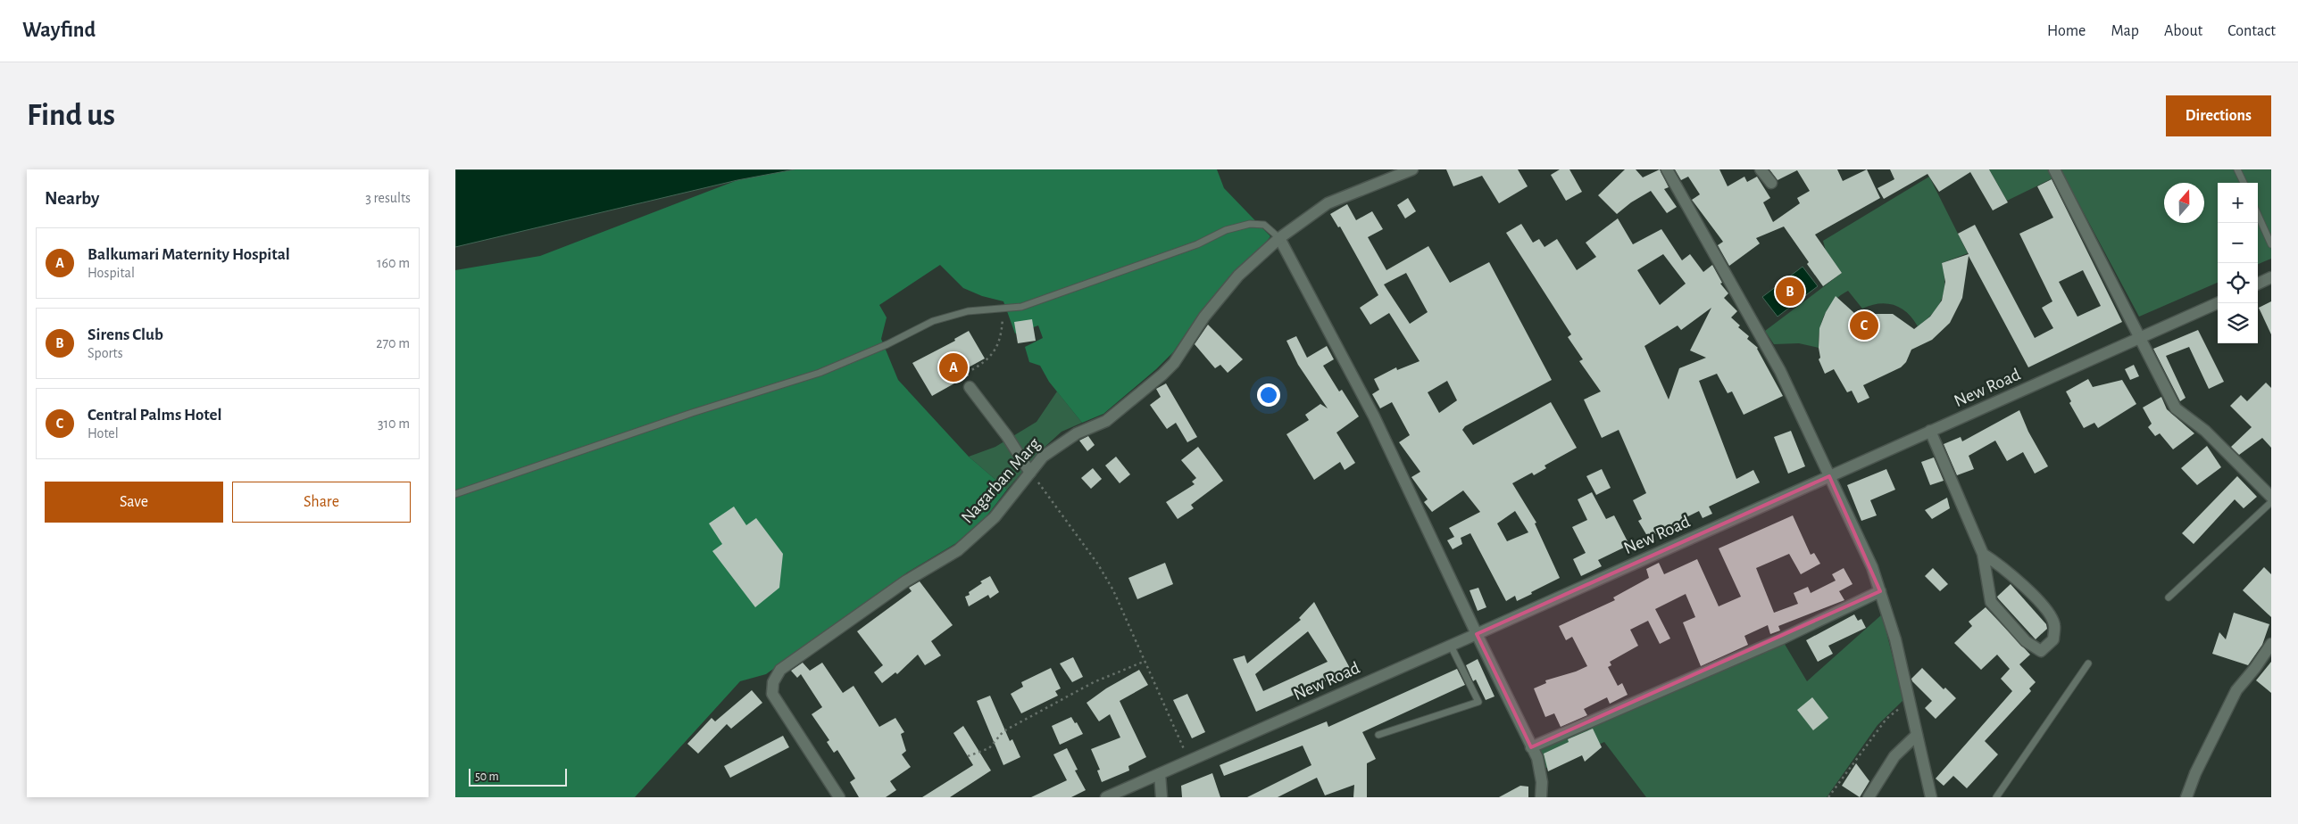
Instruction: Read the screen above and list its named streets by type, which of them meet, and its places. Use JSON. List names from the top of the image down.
{
  "streets": {
    "street": ["New Road", "Nagarban Marg"]
  },
  "scale_bar": "50 m",
  "north": "top",
  "page": {
    "header": "Wayfind",
    "nav": [
      "Home",
      "Map",
      "About",
      "Contact"
    ],
    "buttons": [
      "Directions",
      ["Save", "Share"]
    ],
    "title": "Find us",
    "heading": ["Nearby", "3 results"],
    "map_buttons": ["+", "−"],
    "list": [
      {
        "mark": "A",
        "name": "Balkumari Maternity Hospital",
        "note": "Hospital",
        "value": "160 m"
      },
      {
        "mark": "B",
        "name": "Sirens Club",
        "note": "Sports",
        "value": "270 m"
      },
      {
        "mark": "C",
        "name": "Central Palms Hotel",
        "note": "Hotel",
        "value": "310 m"
      }
    ],
    "pins": ["B", "C", "A"],
    "scale": "50 m"
  }
}
